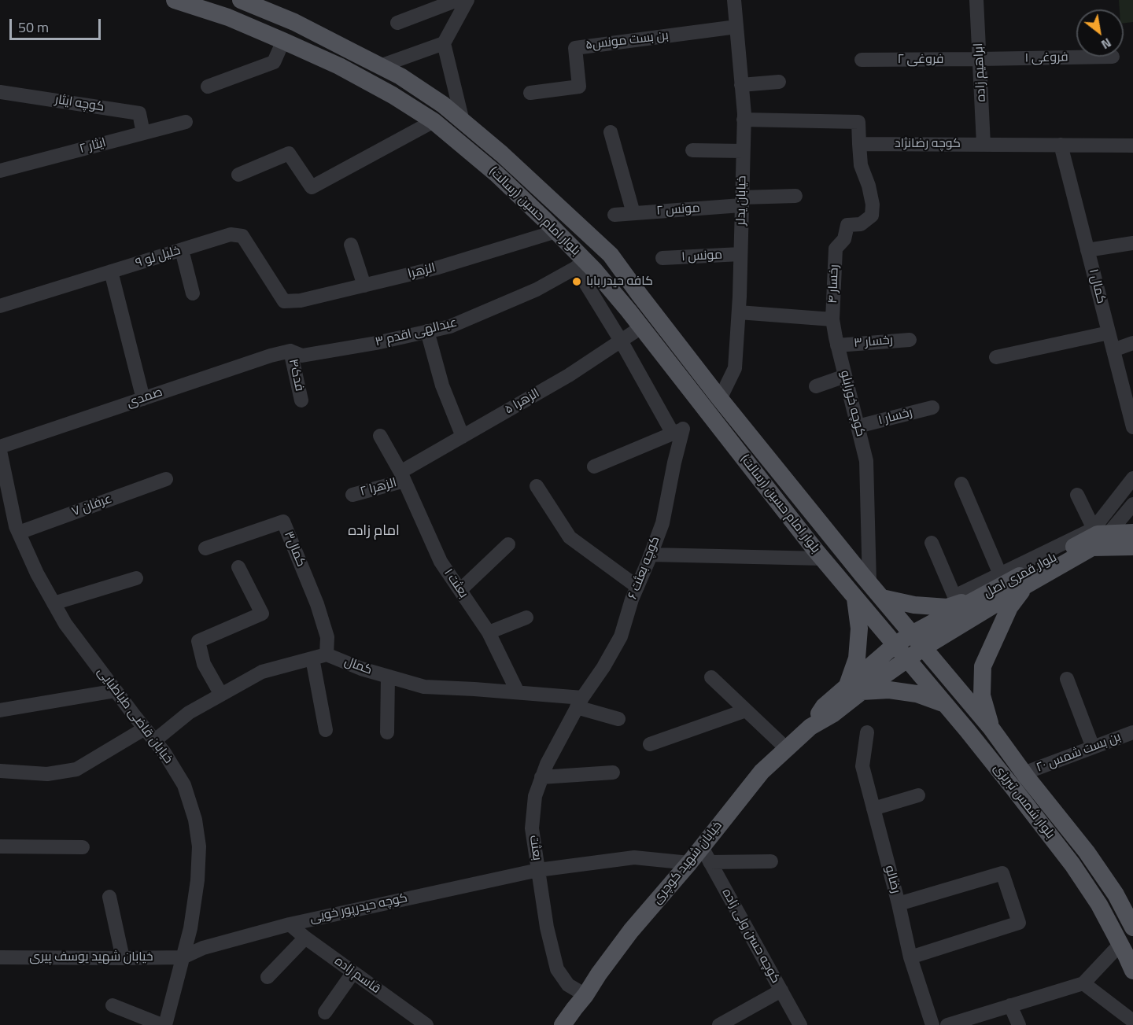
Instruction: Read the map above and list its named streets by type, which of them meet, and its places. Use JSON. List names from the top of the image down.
{
  "streets": {
    "main road": [
      "بلوار امام حسین (رسالت)",
      "بلوار قمری اصل",
      "بلوار شمس تبریزی",
      "خیابان شهید کوچری"
    ],
    "street": [
      "بن بست مونس۵",
      "فروغی ۱",
      "فروغی ۲",
      "ابراهیم زاده",
      "کوچه ایثار",
      "کوچه رضانژاد",
      "ایثار ۲",
      "خیابان یدلر",
      "مونس ۲",
      "مونس ۱",
      "خلیل لو ۹",
      "الزهرا",
      "رخسار ۴",
      "کمال ۱",
      "عبدالهی اقدم ۳",
      "رخسار ۳",
      "فدک۴",
      "صمدی",
      "الزهرا ۵",
      "کوچه خورابلو",
      "رخسار ۱",
      "الزهرا ۲",
      "عرفان ۷",
      "کمال۳",
      "کوچه بعثت ۶",
      "بعثت ۱",
      "کمال",
      "خیابان قاضی طباطبایی",
      "بن بست شمس ۲۰",
      "بعثت",
      "رضالو",
      "کوچه حیدرپور خویی",
      "کوچه حسن ولی زاده",
      "خیابان شهید یوسف پیری",
      "قاسم زاده"
    ]
  },
  "crossings": [
    ["بن بست مونس۵", "خیابان یدلر"],
    ["فروغی ۱", "فروغی ۲"],
    ["فروغی ۱", "ابراهیم زاده"],
    ["فروغی ۲", "ابراهیم زاده"],
    ["ابراهیم زاده", "کوچه رضانژاد"],
    ["کوچه ایثار", "ایثار ۲"],
    ["کوچه رضانژاد", "رخسار ۴"],
    ["کوچه رضانژاد", "کمال ۱"],
    ["خیابان یدلر", "مونس ۲"],
    ["خیابان یدلر", "بلوار امام حسین (رسالت)"],
    ["خیابان یدلر", "مونس ۱"],
    ["بلوار امام حسین (رسالت)", "الزهرا"],
    ["بلوار امام حسین (رسالت)", "عبدالهی اقدم ۳"],
    ["بلوار امام حسین (رسالت)", "الزهرا ۵"],
    ["بلوار امام حسین (رسالت)", "کوچه خورابلو"],
    ["بلوار امام حسین (رسالت)", "بلوار قمری اصل"],
    ["بلوار امام حسین (رسالت)", "بلوار شمس تبریزی"],
    ["بلوار امام حسین (رسالت)", "خیابان شهید کوچری"],
    ["خلیل لو ۹", "الزهرا"],
    ["رخسار ۴", "کوچه خورابلو"],
    ["عبدالهی اقدم ۳", "فدک۴"],
    ["عبدالهی اقدم ۳", "صمدی"],
    ["رخسار ۳", "کوچه خورابلو"],
    ["فدک۴", "صمدی"],
    ["الزهرا ۵", "الزهرا ۲"],
    ["الزهرا ۵", "بعثت ۱"],
    ["کوچه خورابلو", "رخسار ۱"],
    ["الزهرا ۲", "بعثت ۱"],
    ["عرفان ۷", "خیابان قاضی طباطبایی"],
    ["کمال۳", "کمال"],
    ["کوچه بعثت ۶", "کمال"],
    ["کوچه بعثت ۶", "بعثت"],
    ["بلوار قمری اصل", "بلوار شمس تبریزی"],
    ["بلوار قمری اصل", "خیابان شهید کوچری"],
    ["بعثت ۱", "کمال"],
    ["کمال", "بعثت"],
    ["خیابان قاضی طباطبایی", "کوچه حیدرپور خویی"],
    ["خیابان قاضی طباطبایی", "خیابان شهید یوسف پیری"],
    ["بن بست شمس ۲۰", "بلوار شمس تبریزی"],
    ["بلوار شمس تبریزی", "خیابان شهید کوچری"],
    ["بعثت", "خیابان شهید کوچری"],
    ["بعثت", "کوچه حیدرپور خویی"],
    ["خیابان شهید کوچری", "کوچه حیدرپور خویی"],
    ["خیابان شهید کوچری", "کوچه حسن ولی زاده"],
    ["کوچه حیدرپور خویی", "خیابان شهید یوسف پیری"],
    ["کوچه حیدرپور خویی", "قاسم زاده"]
  ],
  "districts": ["امام زاده"],
  "places": ["کافه حیدر بابا"],
  "scale_bar": "50 m",
  "north": "bottom right"
}
